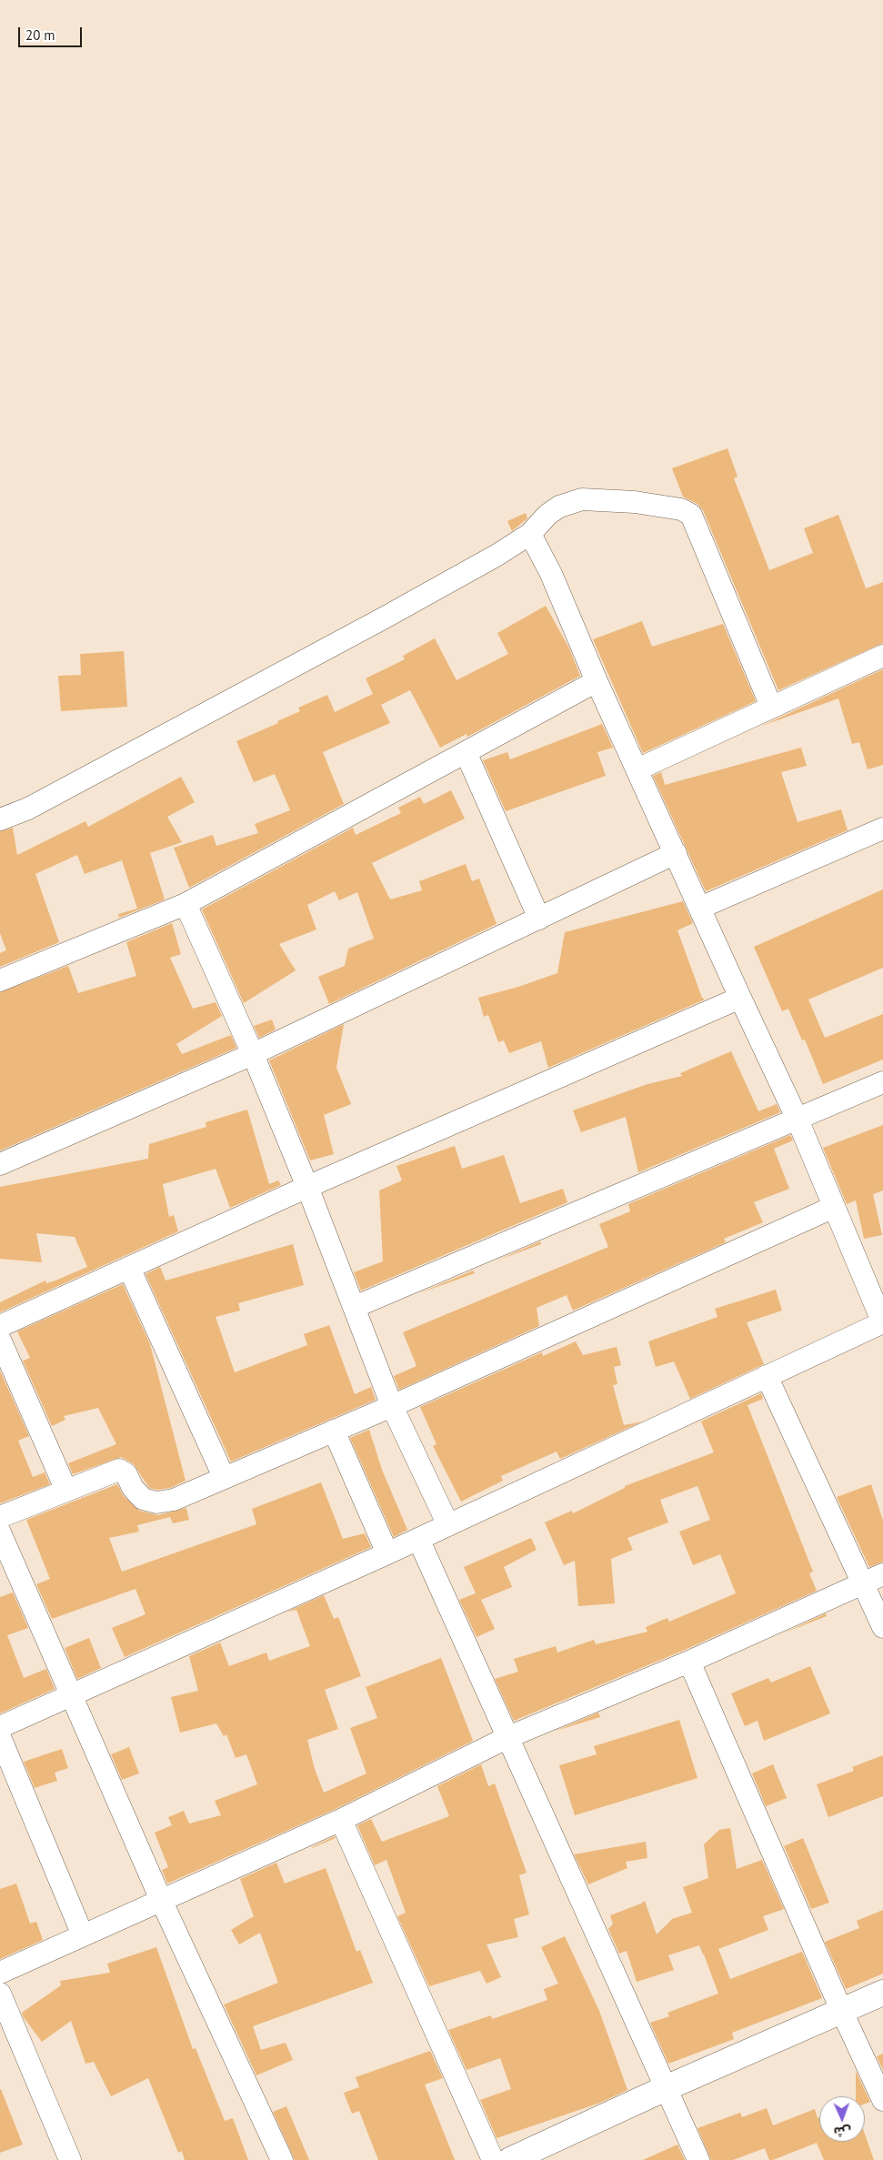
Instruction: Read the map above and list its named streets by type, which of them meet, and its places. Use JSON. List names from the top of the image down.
{
  "scale_bar": "20 m",
  "north": "bottom"
}
